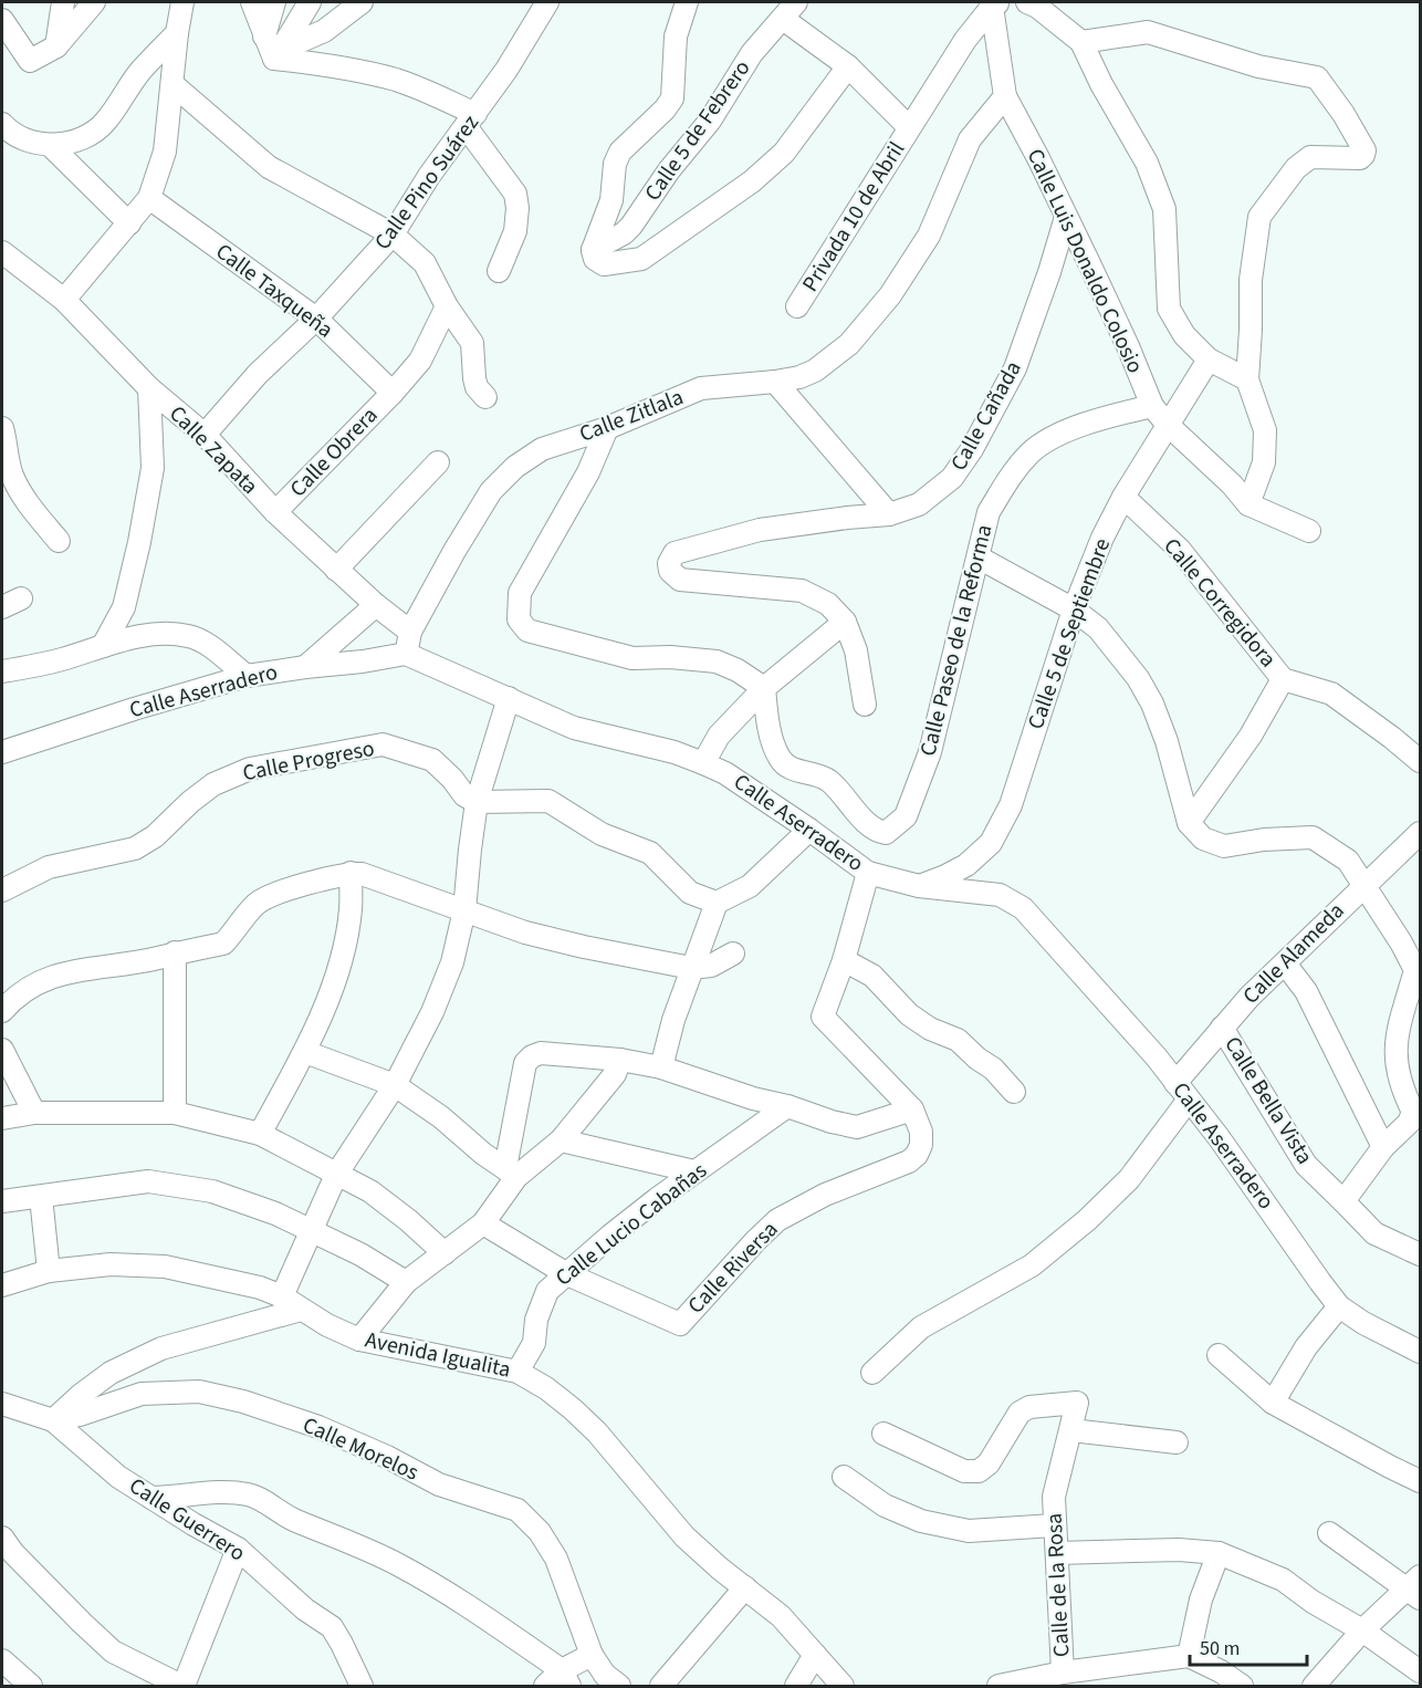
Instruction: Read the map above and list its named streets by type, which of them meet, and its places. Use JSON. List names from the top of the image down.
{
  "streets": {
    "street": [
      "Calle 5 de Febrero",
      "Calle Pino Suárez",
      "Privada 10 de Abril",
      "Calle Luis Donaldo Colosio",
      "Calle Taxqueña",
      "Calle Zitlala",
      "Calle Cañada",
      "Calle Zapata",
      "Calle Obrera",
      "Calle Corregidora",
      "Calle 5 de Septiembre",
      "Calle Paseo de la Reforma",
      "Calle Aserradero",
      "Calle Progreso",
      "Calle Alameda",
      "Calle Bella Vista",
      "Calle Lucio Cabañas",
      "Calle Riversa",
      "Avenida Igualita",
      "Calle Morelos",
      "Calle Guerrero",
      "Calle de la Rosa"
    ]
  },
  "crossings": [
    ["Calle Pino Suárez", "Calle Taxqueña"],
    ["Calle Pino Suárez", "Calle Zapata"],
    ["Privada 10 de Abril", "Calle Luis Donaldo Colosio"],
    ["Calle Luis Donaldo Colosio", "Calle Zitlala"],
    ["Calle Luis Donaldo Colosio", "Calle Cañada"],
    ["Calle Luis Donaldo Colosio", "Calle 5 de Septiembre"],
    ["Calle Luis Donaldo Colosio", "Calle Paseo de la Reforma"],
    ["Calle Taxqueña", "Calle Obrera"],
    ["Calle Zitlala", "Calle Zapata"],
    ["Calle Zitlala", "Calle Aserradero"],
    ["Calle Zapata", "Calle Obrera"],
    ["Calle Zapata", "Calle Aserradero"],
    ["Calle Corregidora", "Calle 5 de Septiembre"],
    ["Calle 5 de Septiembre", "Calle Aserradero"],
    ["Calle Aserradero", "Calle Alameda"],
    ["Calle Alameda", "Calle Bella Vista"],
    ["Calle Lucio Cabañas", "Calle Riversa"],
    ["Calle Lucio Cabañas", "Avenida Igualita"],
    ["Calle Morelos", "Calle Guerrero"]
  ],
  "scale_bar": "50 m"
}
